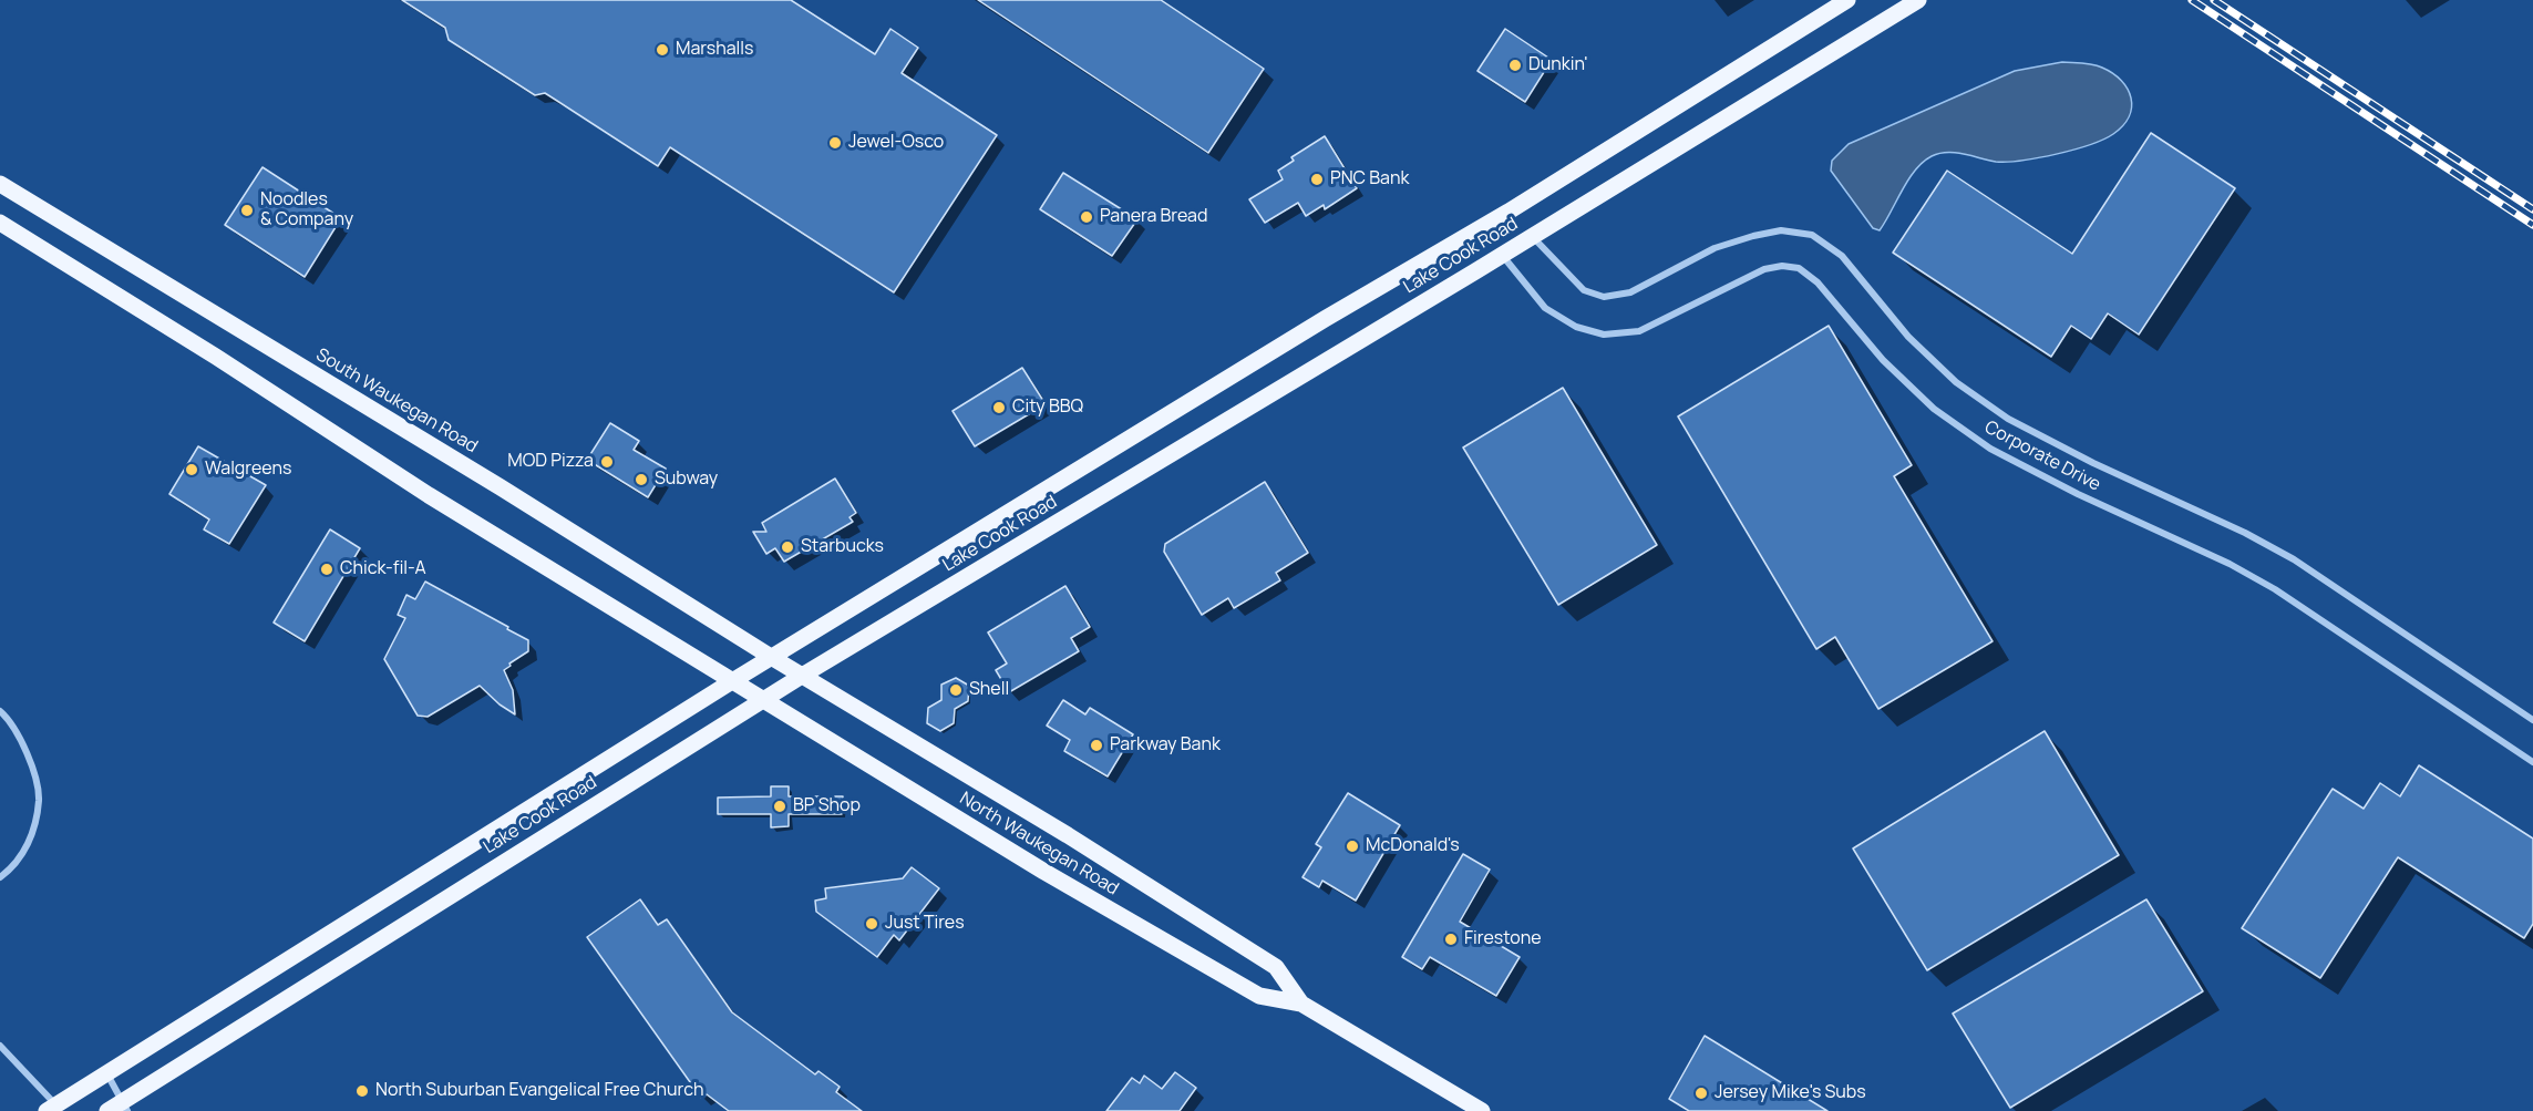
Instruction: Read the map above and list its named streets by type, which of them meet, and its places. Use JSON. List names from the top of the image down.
{
  "streets": {
    "main road": ["Lake Cook Road", "South Waukegan Road", "North Waukegan Road"],
    "street": ["Corporate Drive"]
  },
  "crossings": [
    ["Lake Cook Road", "South Waukegan Road"],
    ["Lake Cook Road", "Corporate Drive"],
    ["Lake Cook Road", "North Waukegan Road"],
    ["South Waukegan Road", "North Waukegan Road"]
  ],
  "places": [
    "Marshalls",
    "Dunkin'",
    "Jewel-Osco",
    "PNC Bank",
    "Noodles & Company",
    "Panera Bread",
    "City BBQ",
    "MOD Pizza",
    "Walgreens",
    "Subway",
    "Starbucks",
    "Chick-fil-A",
    "Shell",
    "Parkway Bank",
    "BP Shop",
    "McDonald's",
    "Just Tires",
    "Firestone",
    "North Suburban Evangelical Free Church",
    "Jersey Mike's Subs"
  ]
}
